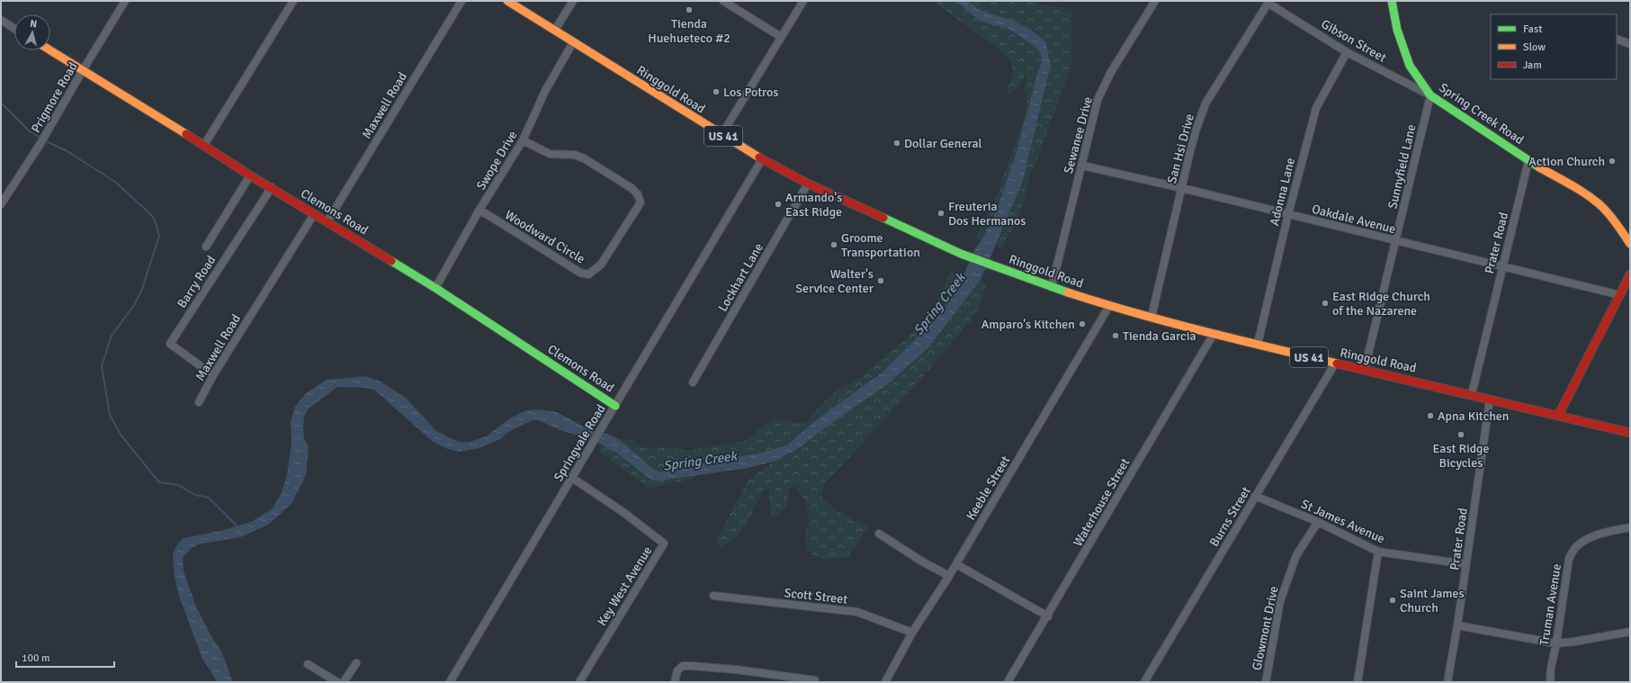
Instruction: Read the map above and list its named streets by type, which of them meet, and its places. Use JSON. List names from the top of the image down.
{
  "streets": {
    "main road": [
      "Ringgold Road",
      "Spring Creek Road",
      "US 41",
      "Clemons Road"
    ],
    "street": [
      "Gibson Street",
      "Prigmore Road",
      "Maxwell Road",
      "Sewanee Drive",
      "San Hsi Drive",
      "Swope Drive",
      "Sunnyfield Lane",
      "Adonna Lane",
      "Oakdale Avenue",
      "Woodward Circle",
      "Prater Road",
      "Lockhart Lane",
      "Barry Road",
      "Springvale Road",
      "Keeble Street",
      "Waterhouse Street",
      "Burns Street",
      "St James Avenue",
      "Key West Avenue",
      "Scott Street",
      "Truman Avenue",
      "Glowmont Drive"
    ]
  },
  "crossings": [
    ["Gibson Street", "Spring Creek Road"],
    ["Gibson Street", "San Hsi Drive"],
    ["Gibson Street", "Sunnyfield Lane"],
    ["Gibson Street", "Adonna Lane"],
    ["Ringgold Road", "Sewanee Drive"],
    ["Ringgold Road", "San Hsi Drive"],
    ["Ringgold Road", "Swope Drive"],
    ["Ringgold Road", "Sunnyfield Lane"],
    ["Ringgold Road", "Adonna Lane"],
    ["Ringgold Road", "Prater Road"],
    ["Ringgold Road", "Lockhart Lane"],
    ["Ringgold Road", "Springvale Road"],
    ["Ringgold Road", "Keeble Street"],
    ["Ringgold Road", "Waterhouse Street"],
    ["Ringgold Road", "Burns Street"],
    ["Prigmore Road", "Clemons Road"],
    ["Maxwell Road", "Clemons Road"],
    ["Maxwell Road", "Barry Road"],
    ["Spring Creek Road", "Sunnyfield Lane"],
    ["Spring Creek Road", "Prater Road"],
    ["Sewanee Drive", "Oakdale Avenue"],
    ["San Hsi Drive", "Oakdale Avenue"],
    ["Swope Drive", "Clemons Road"],
    ["Swope Drive", "Woodward Circle"],
    ["Sunnyfield Lane", "Oakdale Avenue"],
    ["Adonna Lane", "Oakdale Avenue"],
    ["Clemons Road", "Barry Road"],
    ["Clemons Road", "Springvale Road"],
    ["Oakdale Avenue", "Prater Road"],
    ["Prater Road", "St James Avenue"],
    ["Springvale Road", "Key West Avenue"],
    ["Keeble Street", "Scott Street"],
    ["Burns Street", "St James Avenue"],
    ["St James Avenue", "Glowmont Drive"]
  ],
  "water": ["Spring Creek"],
  "places": [
    "Tienda Huehueteco #2",
    "Los Potros",
    "Dollar General",
    "Action Church",
    "Armando's East Ridge",
    "Freuteria Dos Hermanos",
    "Groome Transportation",
    "Walter's Service Center",
    "East Ridge Church of the Nazarene",
    "Amparo's Kitchen",
    "Tienda Garcia",
    "Apna Kitchen",
    "East Ridge Bicycles",
    "Saint James Church"
  ],
  "legend": ["Fast", "Slow", "Jam"],
  "scale_bar": "100 m",
  "north": "top"
}
